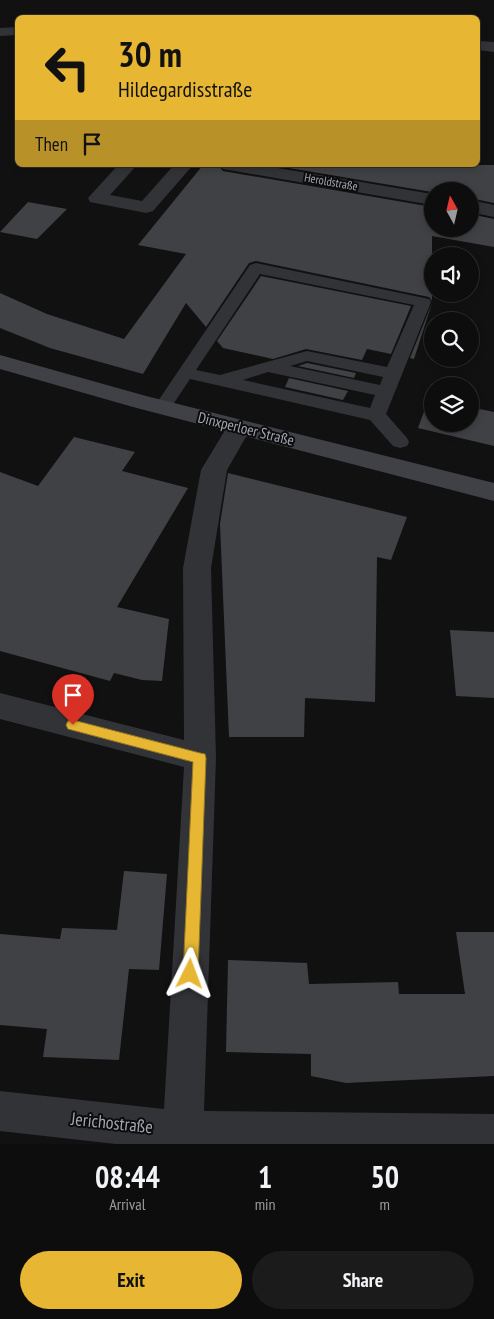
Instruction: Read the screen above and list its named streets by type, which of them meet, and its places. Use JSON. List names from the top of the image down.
{
  "streets": {
    "main road": ["Dinxperloer Straße"],
    "street": ["Heroldstraße", "Jerichostraße"]
  },
  "north": "top",
  "page": {
    "turn": ["30 m", "Hildegardisstraße"],
    "then": "Then",
    "eta": [
      "08:44",
      "Arrival",
      "1",
      "min",
      "50",
      "m"
    ],
    "buttons": ["Exit", "Share"]
  }
}
